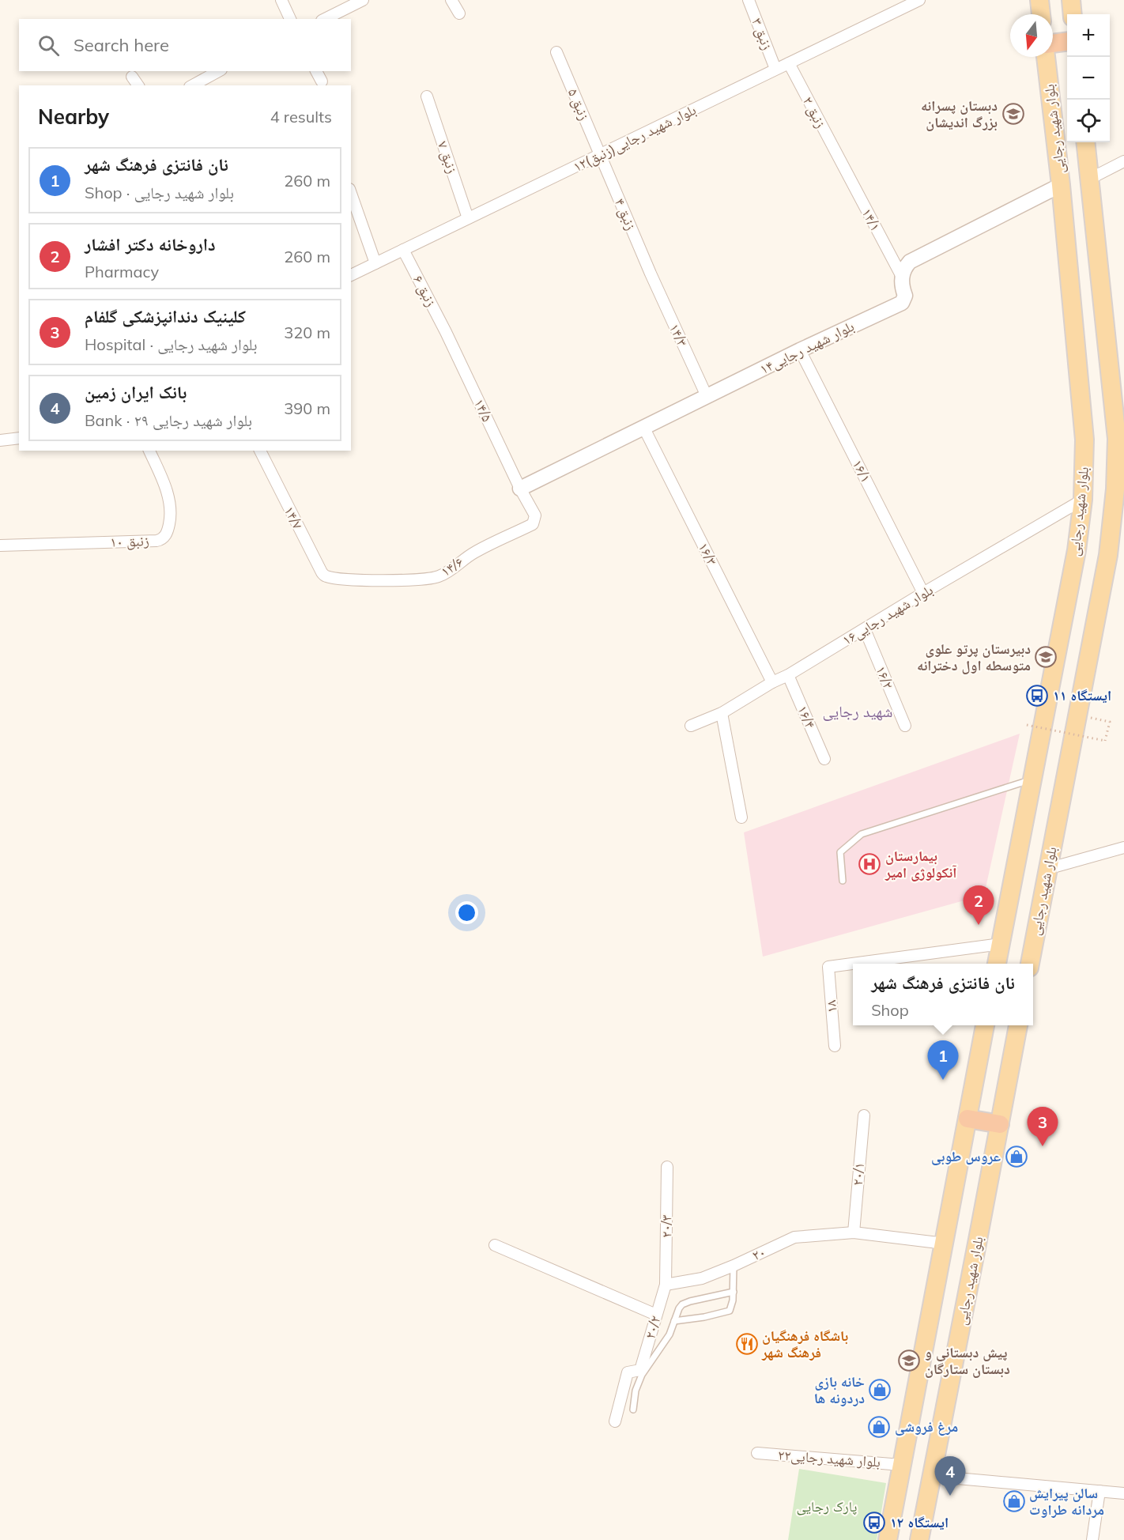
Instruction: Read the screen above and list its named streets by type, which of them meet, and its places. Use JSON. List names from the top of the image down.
{
  "streets": {
    "main road": ["بلوار شهید رجایی"],
    "street": [
      "زنبق ۳",
      "زنبق ۵",
      "زنبق ۲",
      "۱۲بلوار شهید رجایی(زنبق)",
      "زنبق ۷",
      "زنبق ۴",
      "۱۴/۱",
      "زنبق ۶",
      "۱۴/۳",
      "بلوار شهید رجایی۱۴",
      "۱۴/۵",
      "۱۶/۱",
      "۱۴/۷",
      "زنبق ۱۰",
      "۱۶/۳",
      "۱۴/۶",
      "بلوار شهید رجایی۱۶",
      "۱۶/۲",
      "۱۶/۴",
      "۱۸",
      "۲۰/۱",
      "۲۰/۳",
      "۲۰",
      "۲۰/۲",
      "بلوار شهید رجایی۲۲"
    ]
  },
  "crossings": [
    ["زنبق ۳", "۱۲بلوار شهید رجایی(زنبق)"],
    ["زنبق ۵", "۱۲بلوار شهید رجایی(زنبق)"],
    ["زنبق ۵", "زنبق ۴"],
    ["زنبق ۲", "۱۲بلوار شهید رجایی(زنبق)"],
    ["زنبق ۲", "۱۴/۱"],
    ["بلوار شهید رجایی", "بلوار شهید رجایی۱۶"],
    ["بلوار شهید رجایی", "۱۸"],
    ["۱۲بلوار شهید رجایی(زنبق)", "زنبق ۷"],
    ["۱۲بلوار شهید رجایی(زنبق)", "زنبق ۴"],
    ["۱۲بلوار شهید رجایی(زنبق)", "زنبق ۶"],
    ["زنبق ۴", "۱۴/۳"],
    ["۱۴/۱", "بلوار شهید رجایی۱۴"],
    ["زنبق ۶", "۱۴/۵"],
    ["۱۴/۳", "بلوار شهید رجایی۱۴"],
    ["بلوار شهید رجایی۱۴", "۱۴/۵"],
    ["بلوار شهید رجایی۱۴", "۱۶/۱"],
    ["بلوار شهید رجایی۱۴", "۱۶/۳"],
    ["بلوار شهید رجایی۱۴", "۱۴/۶"],
    ["۱۴/۵", "۱۴/۶"],
    ["۱۶/۱", "بلوار شهید رجایی۱۶"],
    ["۱۴/۷", "۱۴/۶"],
    ["۱۶/۳", "بلوار شهید رجایی۱۶"],
    ["بلوار شهید رجایی۱۶", "۱۶/۲"],
    ["بلوار شهید رجایی۱۶", "۱۶/۴"],
    ["۲۰/۱", "۲۰"],
    ["۲۰/۳", "۲۰"],
    ["۲۰/۳", "۲۰/۲"],
    ["۲۰", "۲۰/۲"]
  ],
  "districts": ["شهید رجایی"],
  "parks": ["پارک رجایی"],
  "places": {
    "school or university": ["دبستان پسرانه بزرگ اندیشان", "دبیرستان پرتو علوی متوسطه اول دخترانه", "پیش دبستانی و دبستان ستارگان"],
    "bus stop": ["ایستگاه ۱۱", "ایستگاه ۱۲"],
    "hospital": ["بیمارستان آنکولوژی امیر"],
    "shop": [
      "عروس طوبی",
      "خانه بازی دردونه ها",
      "مرغ فروشی",
      "سالن پیرایش مردانه طراوت"
    ],
    "restaurant": ["باشگاه فرهنگیان فرهنگ شهر"]
  },
  "north": "bottom",
  "page": {
    "map_buttons": ["+", "−"],
    "search": "Search here",
    "heading": ["Nearby", "4 results"],
    "list": [
      {
        "mark": "1",
        "name": "نان فانتزی فرهنگ شهر",
        "note": "Shop · بلوار شهید رجایی",
        "value": "260 m"
      },
      {
        "mark": "2",
        "name": "داروخانه دکتر افشار",
        "note": "Pharmacy",
        "value": "260 m"
      },
      {
        "mark": "3",
        "name": "کلینیک دندانپزشکی گلفام",
        "note": "Hospital · بلوار شهید رجایی",
        "value": "320 m"
      },
      {
        "mark": "4",
        "name": "بانک ایران زمین",
        "note": "Bank · ۲۹ بلوار شهید رجایی",
        "value": "390 m"
      }
    ],
    "pins": [
      "2",
      "1",
      "3",
      "4"
    ],
    "popup": ["نان فانتزی فرهنگ شهر", "Shop"]
  }
}
